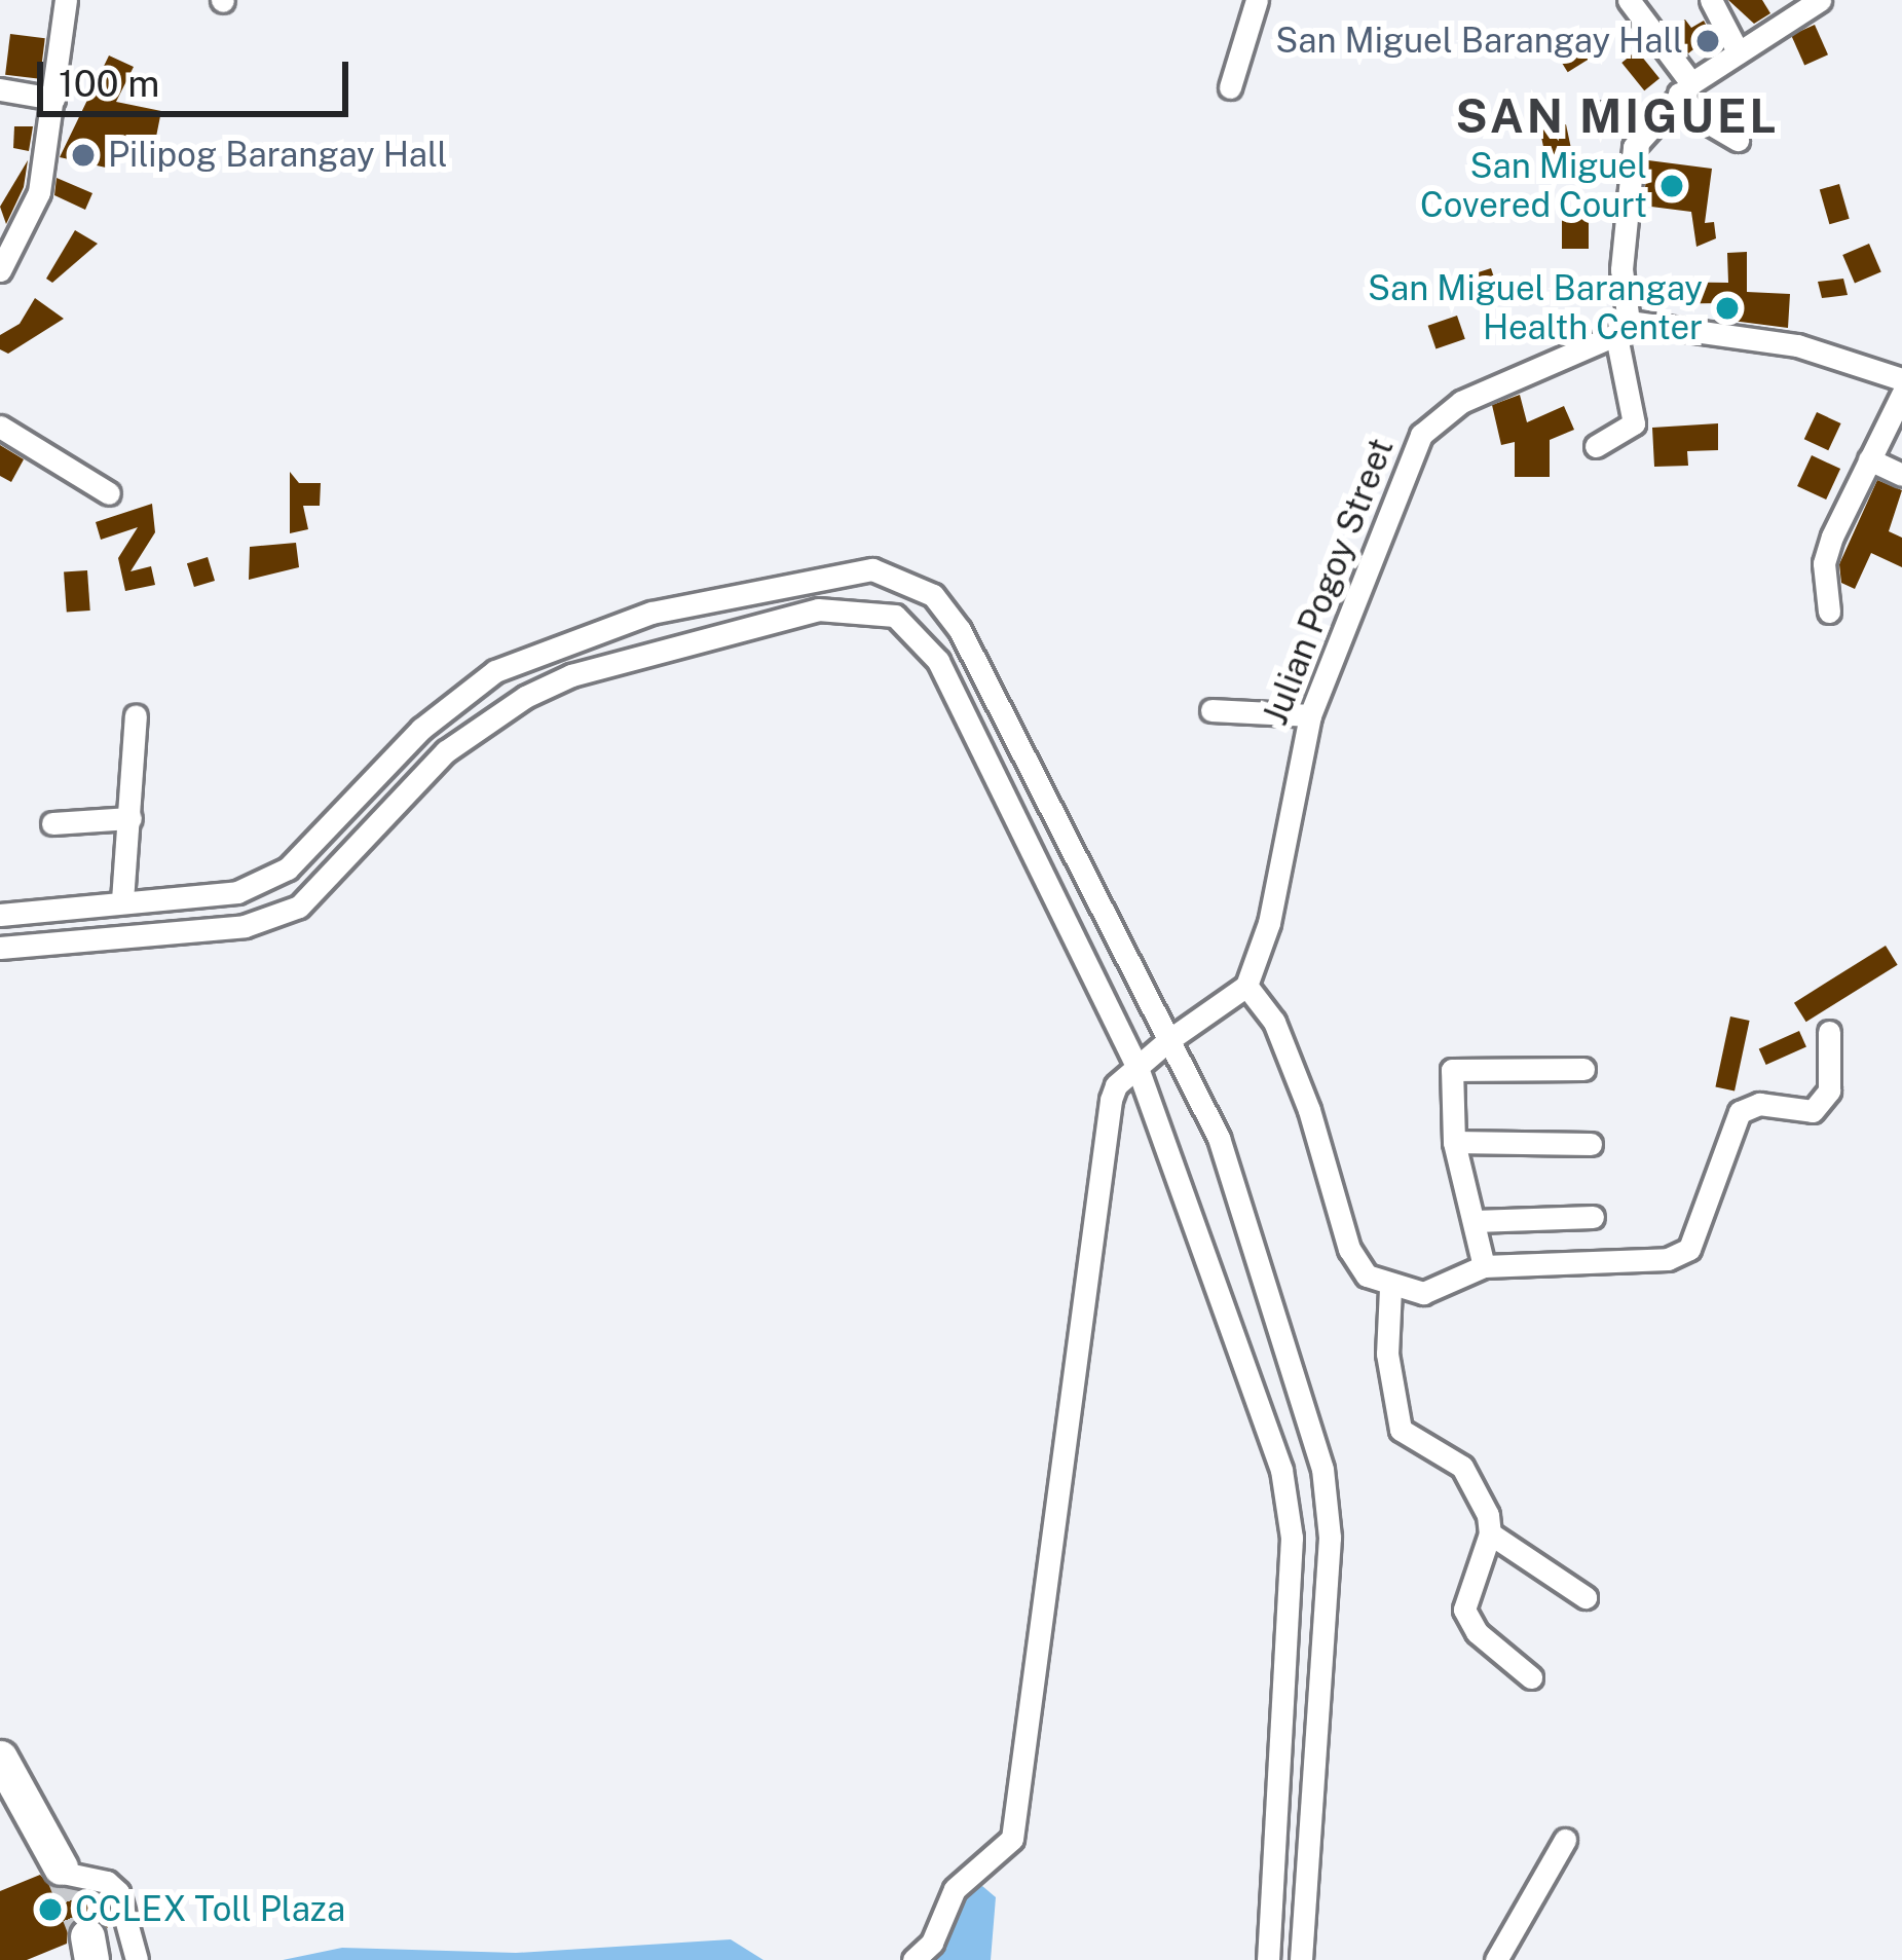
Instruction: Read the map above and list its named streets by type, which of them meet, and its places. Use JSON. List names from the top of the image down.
{
  "streets": {
    "street": ["Julian Pogoy Street"]
  },
  "districts": ["SAN MIGUEL"],
  "places": [
    "San Miguel Barangay Hall",
    "Pilipog Barangay Hall",
    "San Miguel Covered Court",
    "San Miguel Barangay Health Center",
    "CCLEX Toll Plaza"
  ],
  "scale_bar": "100 m"
}
